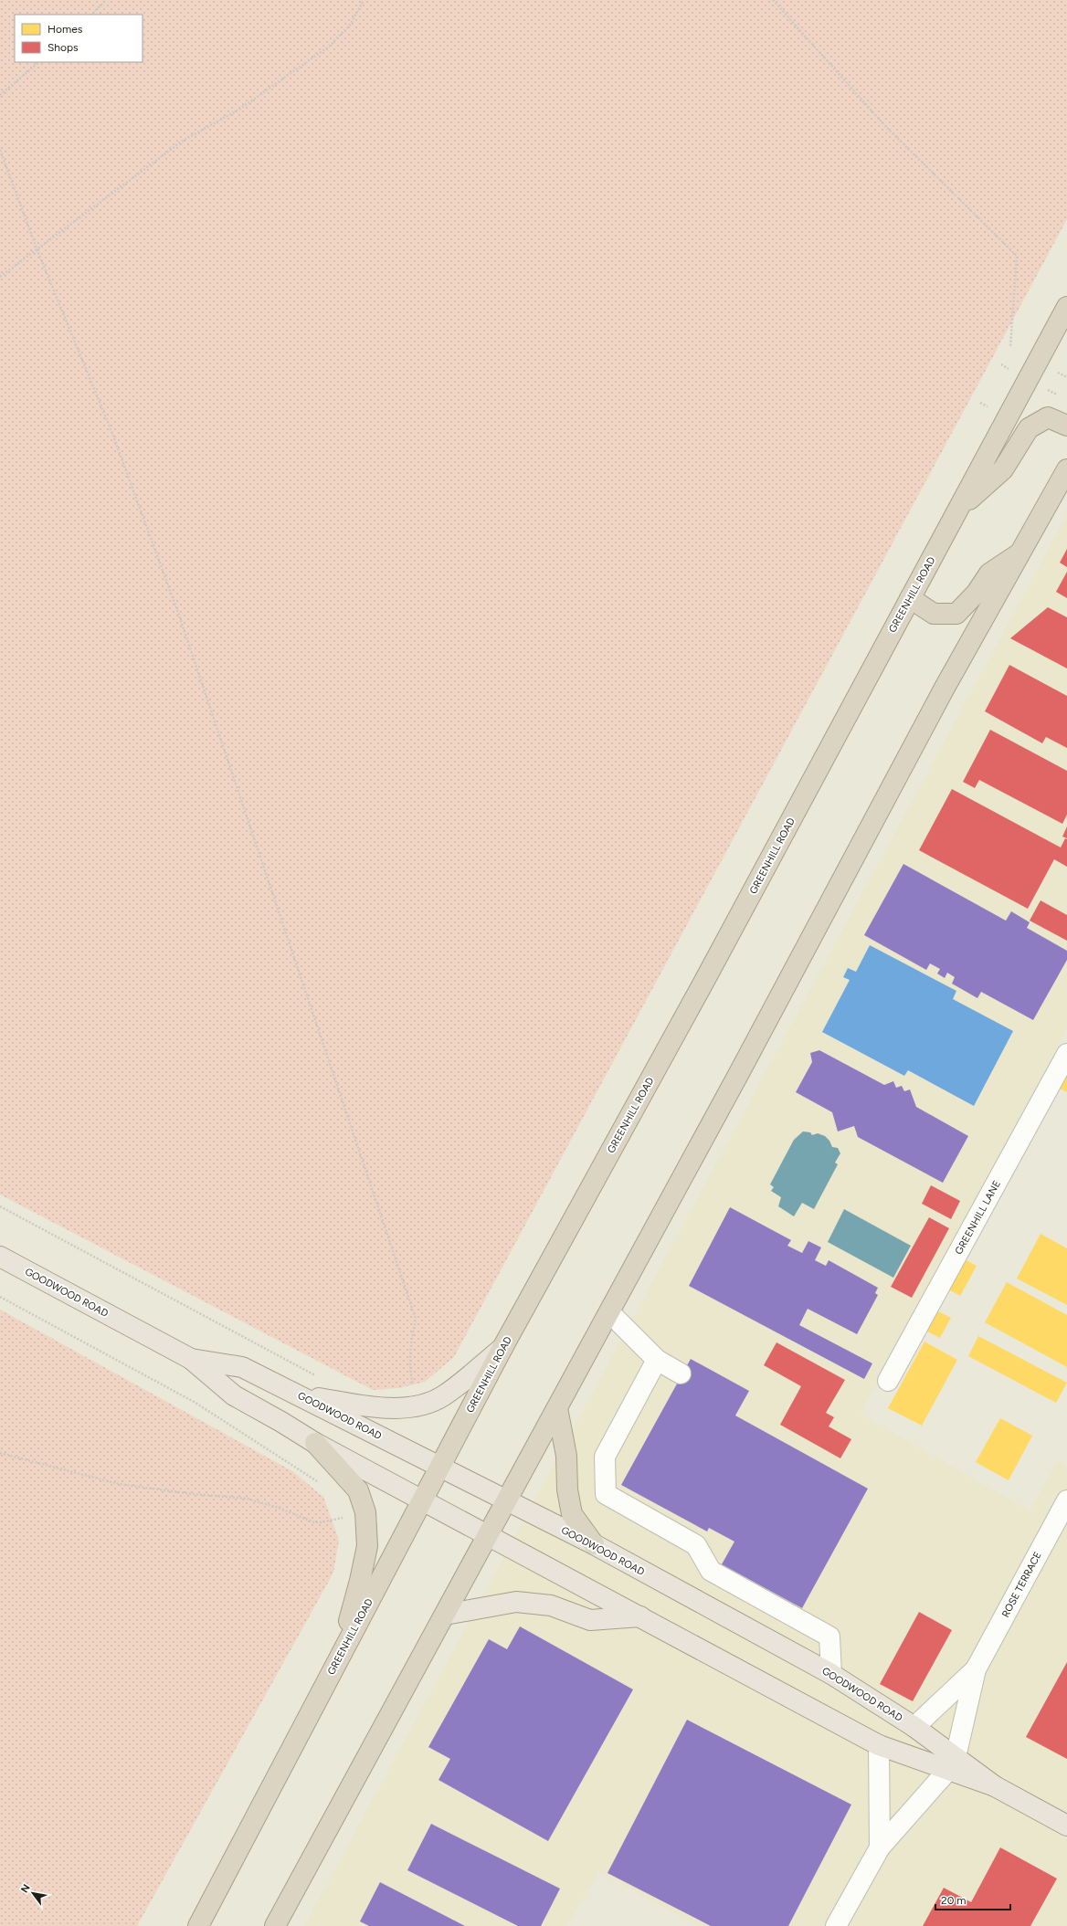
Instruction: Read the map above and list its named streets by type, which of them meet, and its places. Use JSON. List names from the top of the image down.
{
  "streets": {
    "highway": ["GREENHILL ROAD"],
    "main road": ["GOODWOOD ROAD"],
    "street": ["GREENHILL LANE", "ROSE TERRACE"]
  },
  "crossings": [
    ["GREENHILL ROAD", "GOODWOOD ROAD"],
    ["GOODWOOD ROAD", "ROSE TERRACE"]
  ],
  "legend": ["Homes", "Shops"],
  "scale_bar": "20 m",
  "north": "top left"
}
